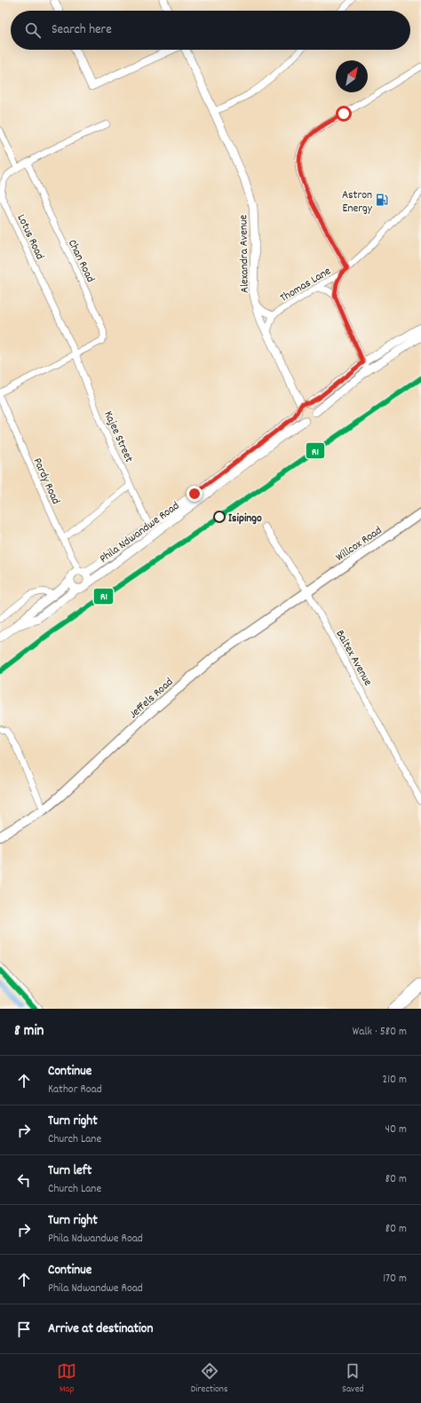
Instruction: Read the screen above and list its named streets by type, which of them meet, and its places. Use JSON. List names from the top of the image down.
{
  "streets": {
    "main road": ["Willcox Road", "Jeffels Road"],
    "street": [
      "Lotus Road",
      "Alexandra Avenue",
      "Chan Road",
      "Thomas Lane",
      "Kajee Street",
      "Pardy Road",
      "Phila Ndwandwe Road",
      "Baltex Avenue"
    ]
  },
  "crossings": [
    ["Lotus Road", "Chan Road"],
    ["Lotus Road", "Kajee Street"],
    ["Alexandra Avenue", "Thomas Lane"],
    ["Alexandra Avenue", "Phila Ndwandwe Road"],
    ["Chan Road", "Kajee Street"],
    ["Kajee Street", "Phila Ndwandwe Road"],
    ["Pardy Road", "Phila Ndwandwe Road"],
    ["Willcox Road", "Baltex Avenue"],
    ["Willcox Road", "Jeffels Road"],
    ["Baltex Avenue", "Jeffels Road"]
  ],
  "places": {
    "fuel station": ["Astron Energy"],
    "other": ["Isipingo"]
  },
  "lines": ["transit line R1"],
  "north": "top right",
  "page": {
    "search": "Search here",
    "heading": ["8 min", "Walk · 580 m"],
    "list": [
      ["Continue", "Kathor Road", "210 m"],
      ["Turn right", "Church Lane", "40 m"],
      ["Turn left", "Church Lane", "80 m"],
      ["Turn right", "Phila Ndwandwe Road", "80 m"],
      ["Continue", "Phila Ndwandwe Road", "170 m"],
      "Arrive at destination"
    ],
    "nav": ["Map", "Directions", "Saved"]
  }
}
